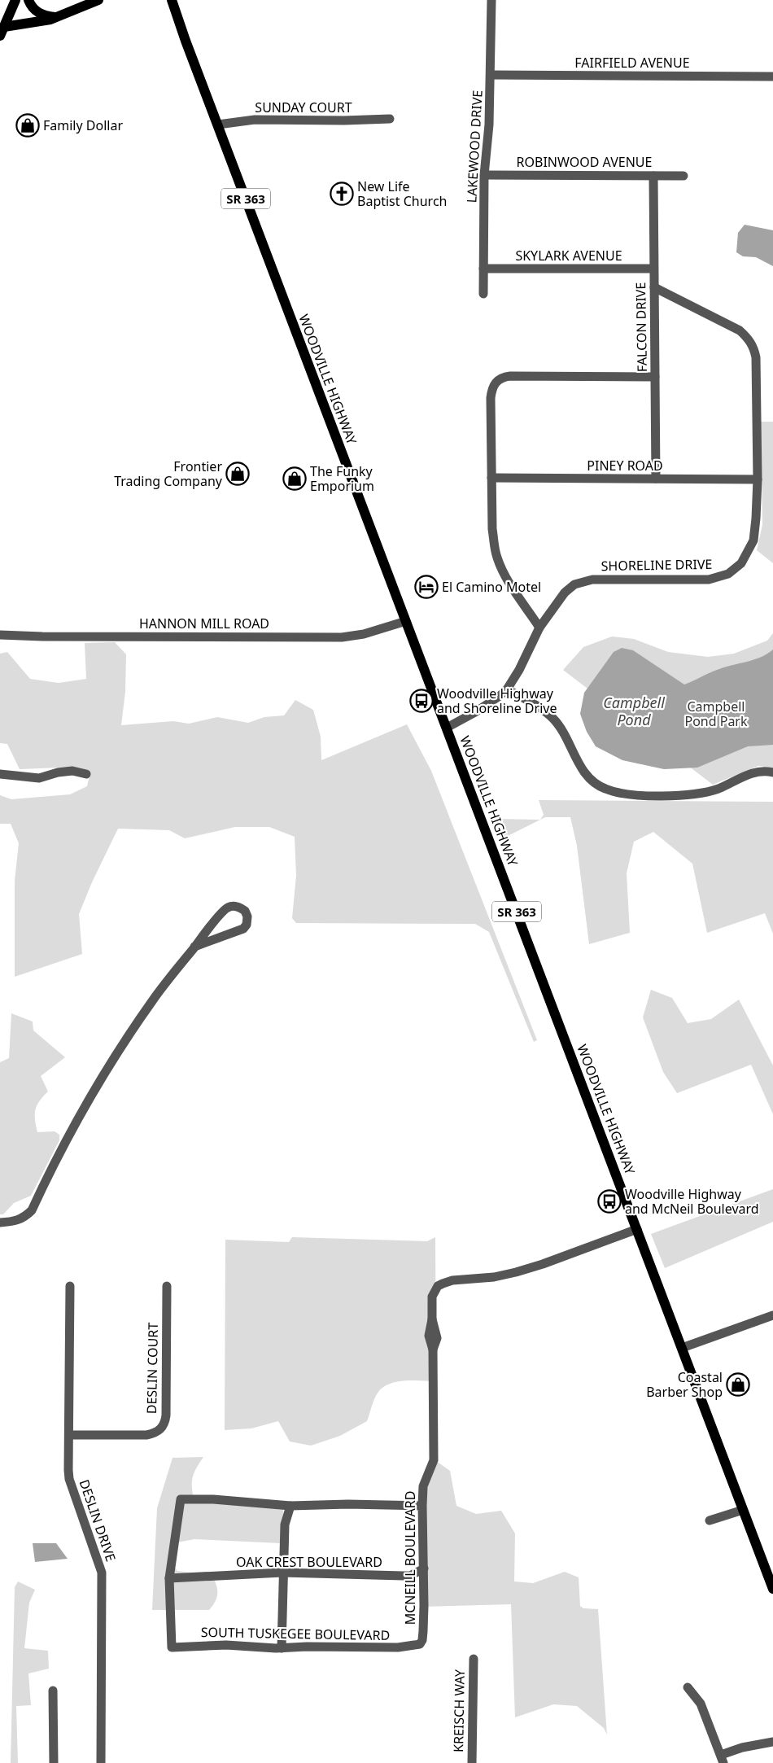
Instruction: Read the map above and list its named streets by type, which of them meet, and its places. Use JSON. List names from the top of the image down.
{
  "streets": {
    "main road": ["SR 363", "WOODVILLE HIGHWAY"],
    "street": [
      "FAIRFIELD AVENUE",
      "SUNDAY COURT",
      "LAKEWOOD DRIVE",
      "ROBINWOOD AVENUE",
      "SKYLARK AVENUE",
      "FALCON DRIVE",
      "PINEY ROAD",
      "SHORELINE DRIVE",
      "HANNON MILL ROAD",
      "DESLIN COURT",
      "DESLIN DRIVE",
      "MCNEILL BOULEVARD",
      "OAK CREST BOULEVARD",
      "SOUTH TUSKEGEE BOULEVARD",
      "KREISCH WAY"
    ]
  },
  "crossings": [
    ["FAIRFIELD AVENUE", "LAKEWOOD DRIVE"],
    ["SUNDAY COURT", "WOODVILLE HIGHWAY"],
    ["LAKEWOOD DRIVE", "ROBINWOOD AVENUE"],
    ["LAKEWOOD DRIVE", "SKYLARK AVENUE"],
    ["ROBINWOOD AVENUE", "FALCON DRIVE"],
    ["SKYLARK AVENUE", "FALCON DRIVE"],
    ["FALCON DRIVE", "PINEY ROAD"],
    ["FALCON DRIVE", "SHORELINE DRIVE"],
    ["WOODVILLE HIGHWAY", "SHORELINE DRIVE"],
    ["WOODVILLE HIGHWAY", "HANNON MILL ROAD"],
    ["WOODVILLE HIGHWAY", "MCNEILL BOULEVARD"],
    ["PINEY ROAD", "SHORELINE DRIVE"],
    ["DESLIN COURT", "DESLIN DRIVE"],
    ["MCNEILL BOULEVARD", "OAK CREST BOULEVARD"],
    ["MCNEILL BOULEVARD", "SOUTH TUSKEGEE BOULEVARD"],
    ["OAK CREST BOULEVARD", "SOUTH TUSKEGEE BOULEVARD"]
  ],
  "water": ["Campbell Pond"],
  "parks": ["Campbell Pond Park"],
  "places": {
    "shop": [
      "Family Dollar",
      "Frontier Trading Company",
      "The Funky Emporium",
      "Coastal Barber Shop"
    ],
    "church": ["New Life Baptist Church"],
    "hotel": ["El Camino Motel"],
    "bus stop": ["Woodville Highway and Shoreline Drive", "Woodville Highway and McNeil Boulevard"]
  }
}
